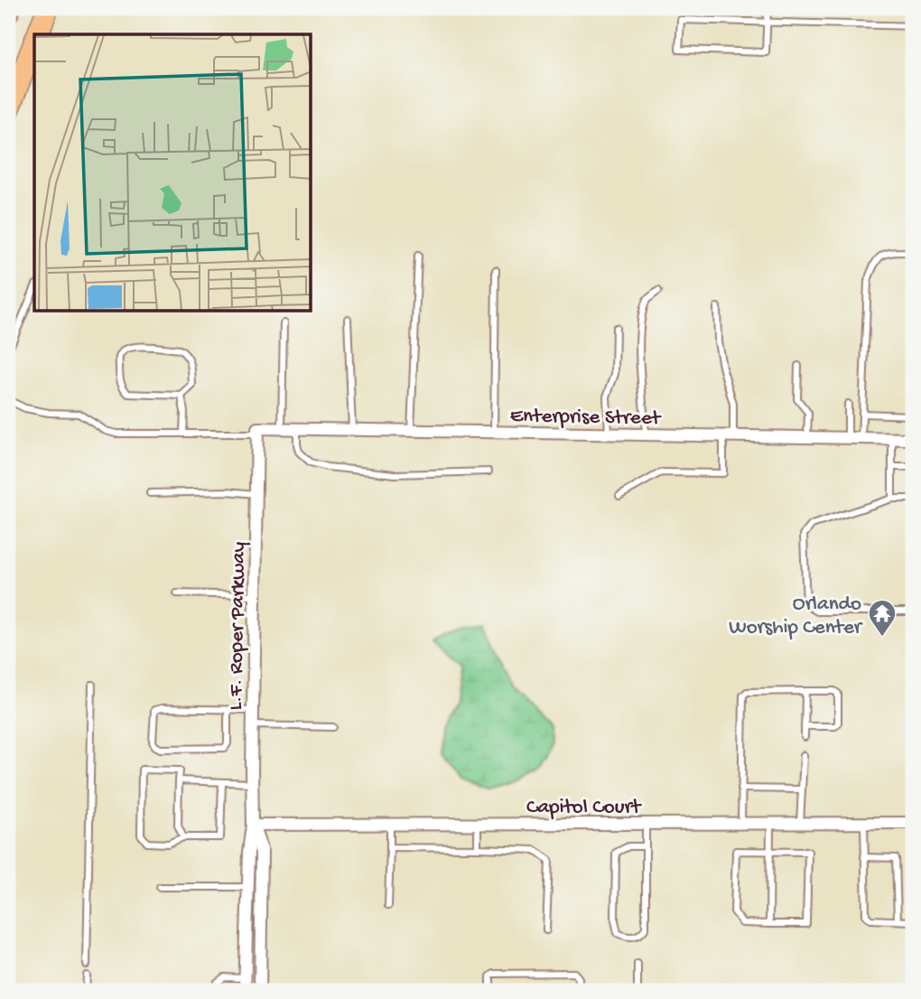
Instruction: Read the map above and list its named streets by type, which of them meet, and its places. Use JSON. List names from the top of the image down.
{
  "streets": {
    "street": ["Enterprise Street", "L.F. Roper Parkway", "Capitol Court"]
  },
  "crossings": [
    ["Enterprise Street", "L.F. Roper Parkway"],
    ["L.F. Roper Parkway", "Capitol Court"]
  ],
  "places": {
    "temple": ["Orlando Worship Center"]
  }
}
